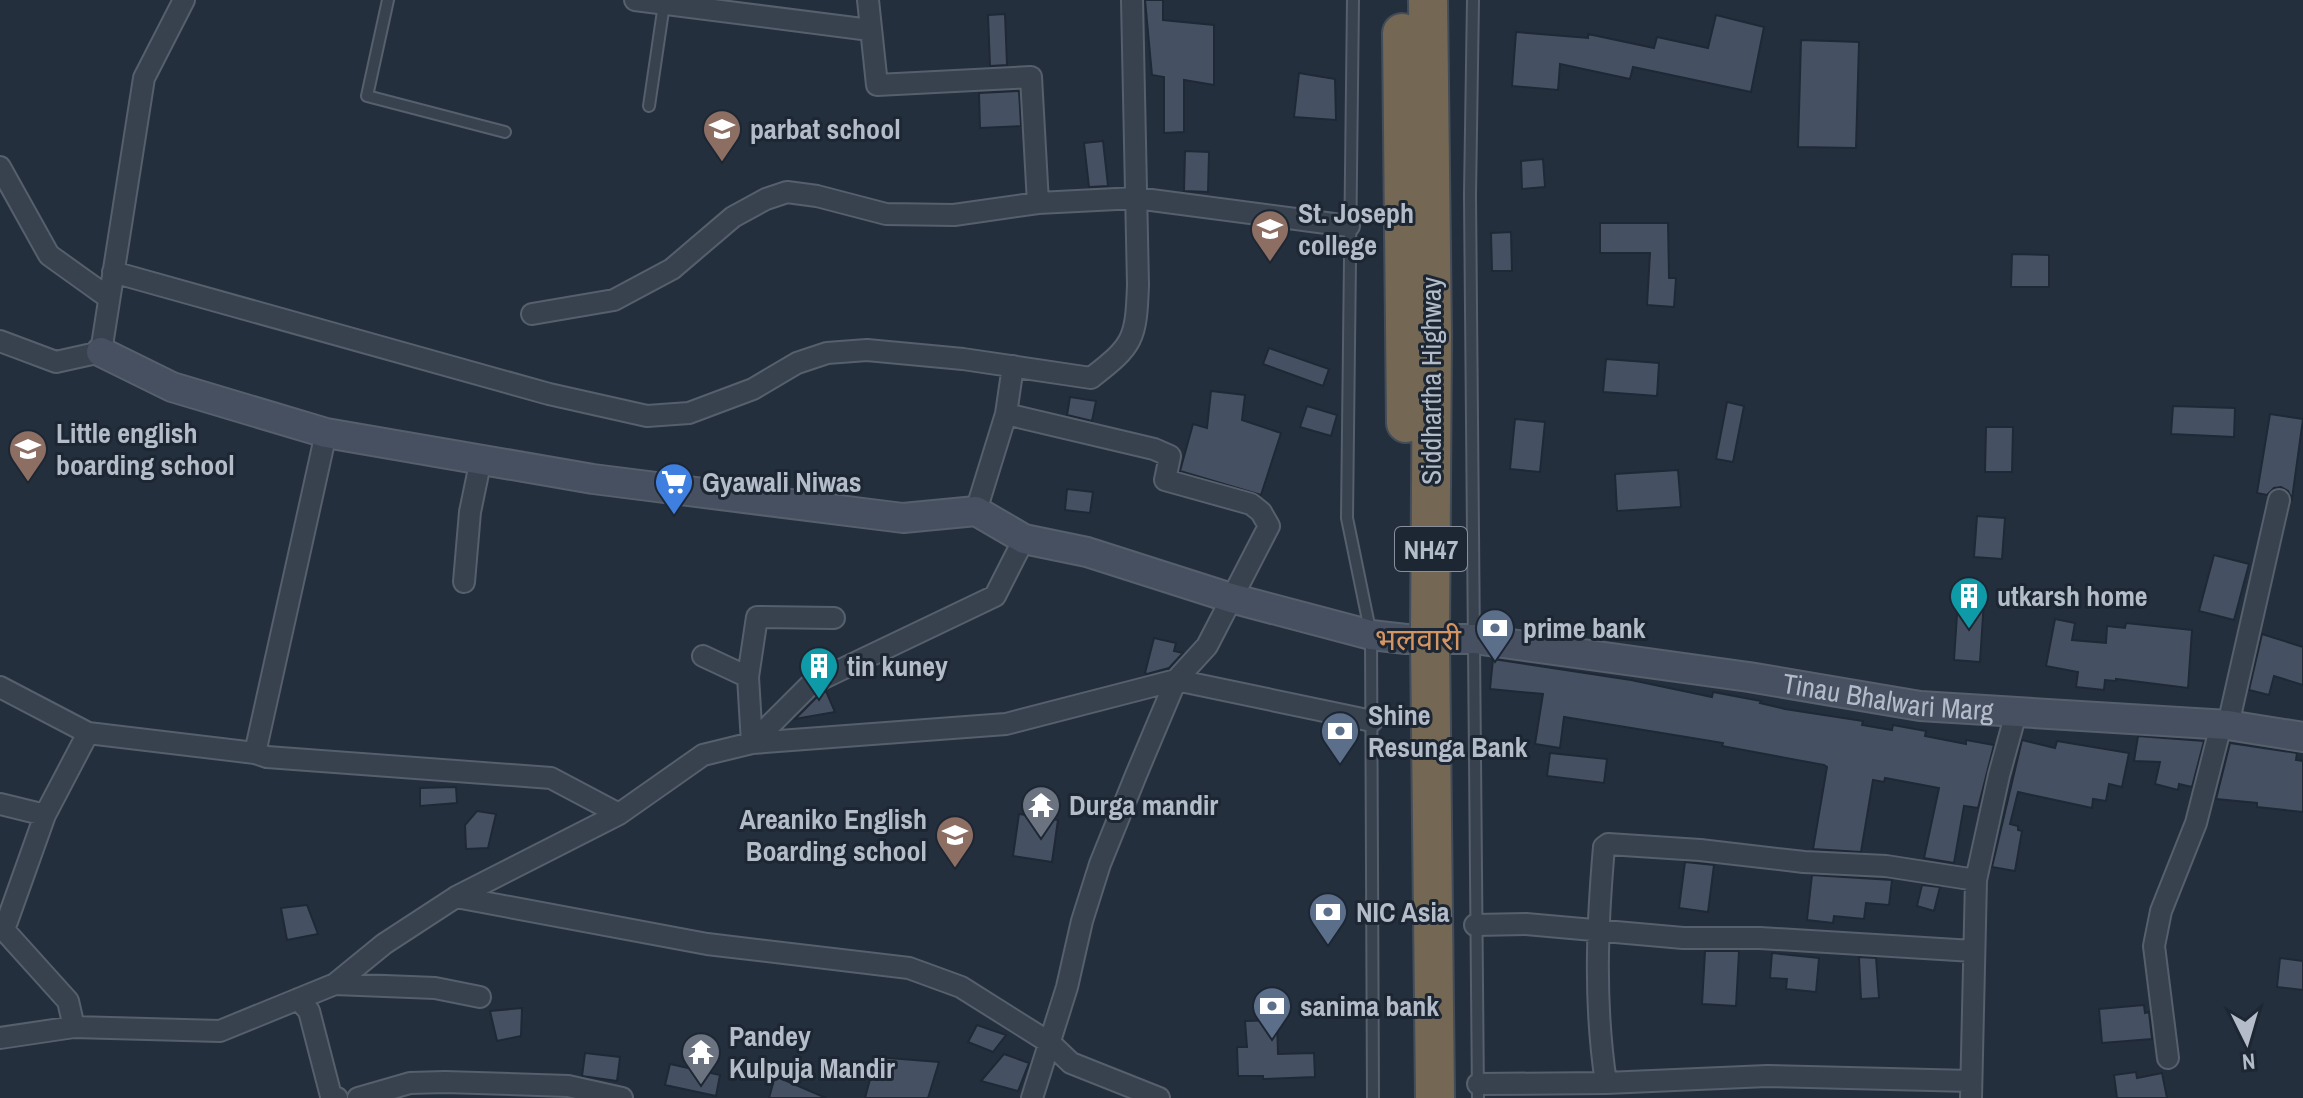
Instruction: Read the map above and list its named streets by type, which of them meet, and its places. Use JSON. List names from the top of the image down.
{
  "streets": {
    "highway": ["Siddhartha Highway", "NH47"],
    "street": ["Tinau Bhalwari Marg"]
  },
  "crossings": [
    ["Siddhartha Highway", "Tinau Bhalwari Marg"]
  ],
  "districts": ["भलवारी"],
  "places": {
    "school or university": [
      "parbat school",
      "St. Joseph college",
      "Little english boarding school",
      "Areaniko English Boarding school"
    ],
    "supermarket": ["Gyawali Niwas"],
    "building": ["utkarsh home", "tin kuney"],
    "bank": [
      "prime bank",
      "Shine Resunga Bank",
      "NIC Asia",
      "sanima bank"
    ],
    "temple": ["Durga mandir", "Pandey Kulpuja Mandir"]
  },
  "north": "bottom"
}
